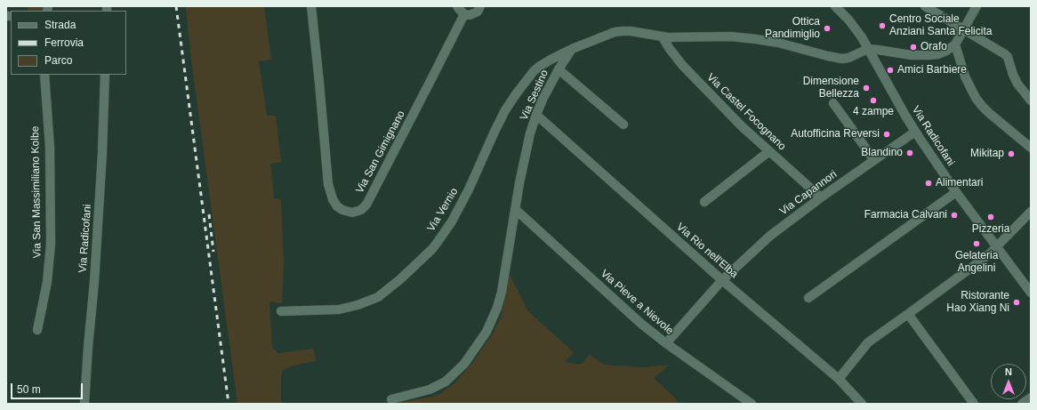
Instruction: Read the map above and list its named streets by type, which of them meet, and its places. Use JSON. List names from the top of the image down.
{
  "streets": {
    "street": [
      "Via Sestino",
      "Via Castel Focognano",
      "Via Radicofani",
      "Via San Gimignano",
      "Via San Massimiliano Kolbe",
      "Via Capannori",
      "Via Vernio",
      "Via Rio nell'Elba",
      "Via Pieve a Nievole"
    ]
  },
  "crossings": [
    ["Via Sestino", "Via Vernio"],
    ["Via Sestino", "Via Rio nell'Elba"],
    ["Via Sestino", "Via Pieve a Nievole"],
    ["Via Castel Focognano", "Via Capannori"],
    ["Via Radicofani", "Via Capannori"],
    ["Via Capannori", "Via Rio nell'Elba"],
    ["Via Capannori", "Via Pieve a Nievole"]
  ],
  "places": [
    "Centro Sociale Anziani Santa Felicita",
    "Ottica Pandimiglio",
    "Orafo",
    "Amici Barbiere",
    "Dimensione Bellezza",
    "4 zampe",
    "Autofficina Reversi",
    "Blandino",
    "Mikitap",
    "Alimentari",
    "Farmacia Calvani",
    "Pizzeria",
    "Gelateria Angelini",
    "Ristorante Hao Xiang Ni"
  ],
  "legend": ["Strada", "Ferrovia", "Parco"],
  "scale_bar": "50 m",
  "north": "top"
}
